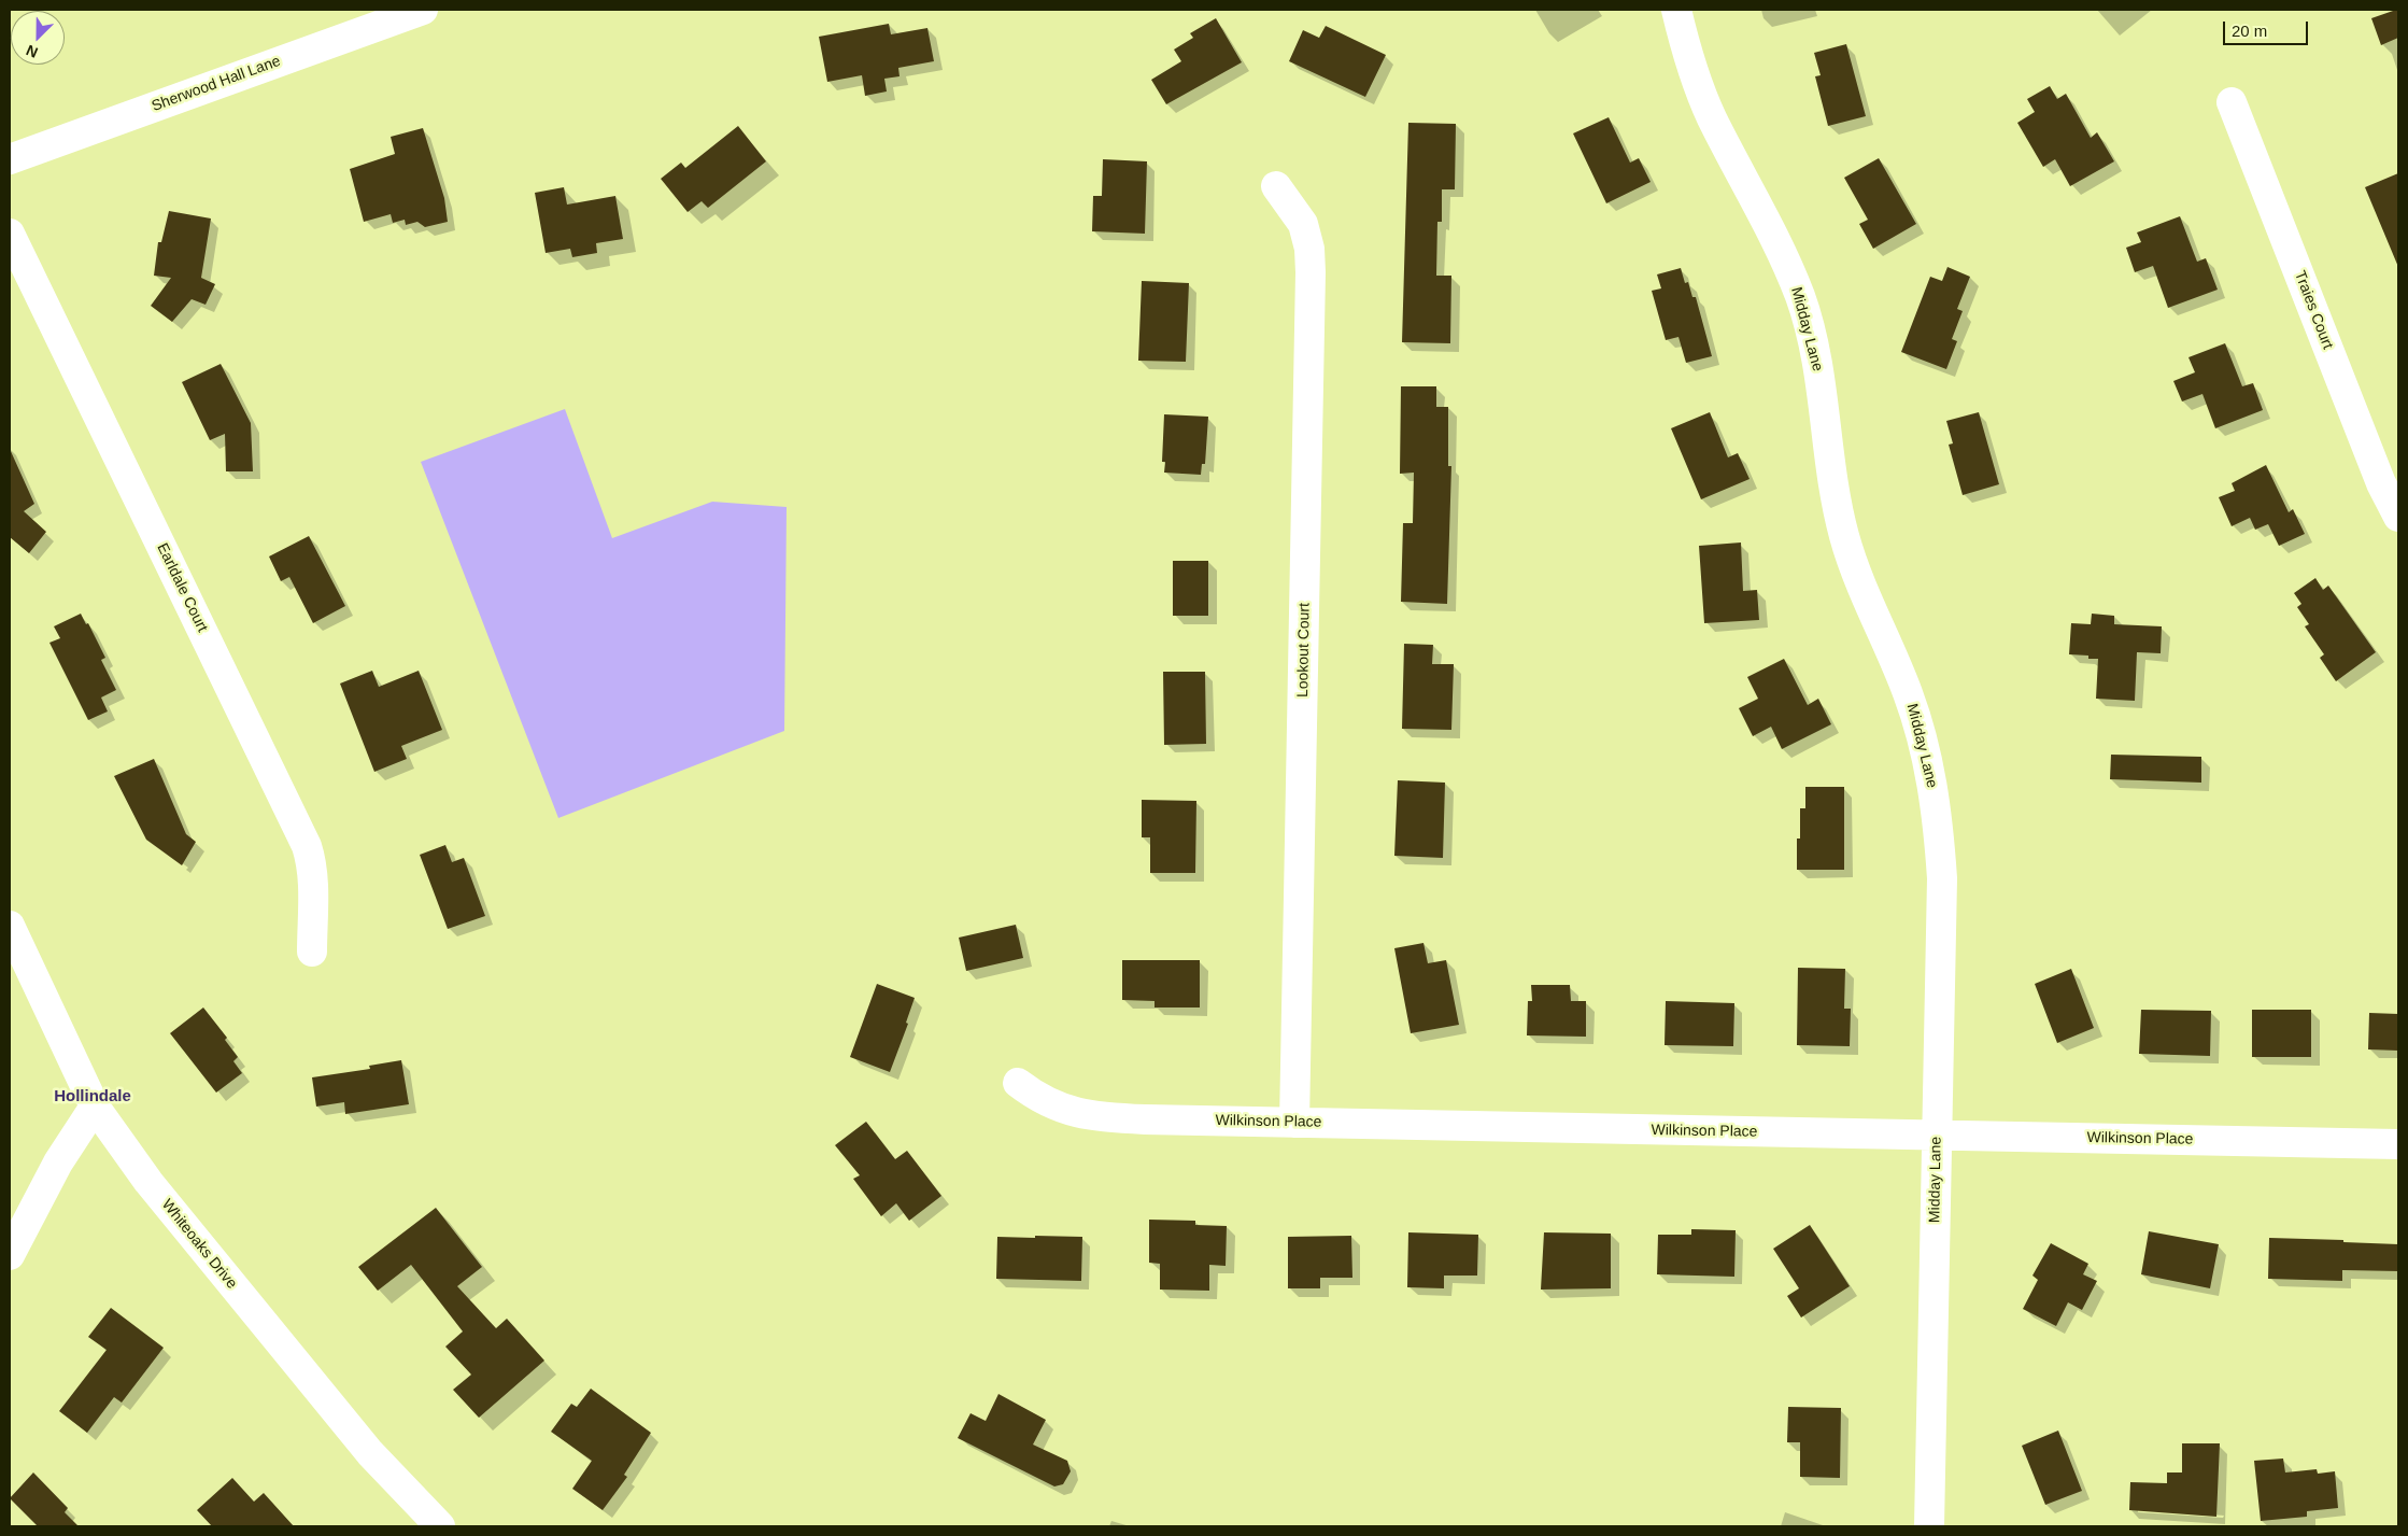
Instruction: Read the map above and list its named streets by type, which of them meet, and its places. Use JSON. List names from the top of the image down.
{
  "streets": {
    "street": [
      "Sherwood Hall Lane",
      "Traies Court",
      "Midday Lane",
      "Earldale Court",
      "Lookout Court",
      "Wilkinson Place",
      "Whiteoaks Drive"
    ]
  },
  "crossings": [
    ["Midday Lane", "Wilkinson Place"],
    ["Lookout Court", "Wilkinson Place"]
  ],
  "districts": ["Hollindale"],
  "scale_bar": "20 m",
  "north": "bottom left"
}
